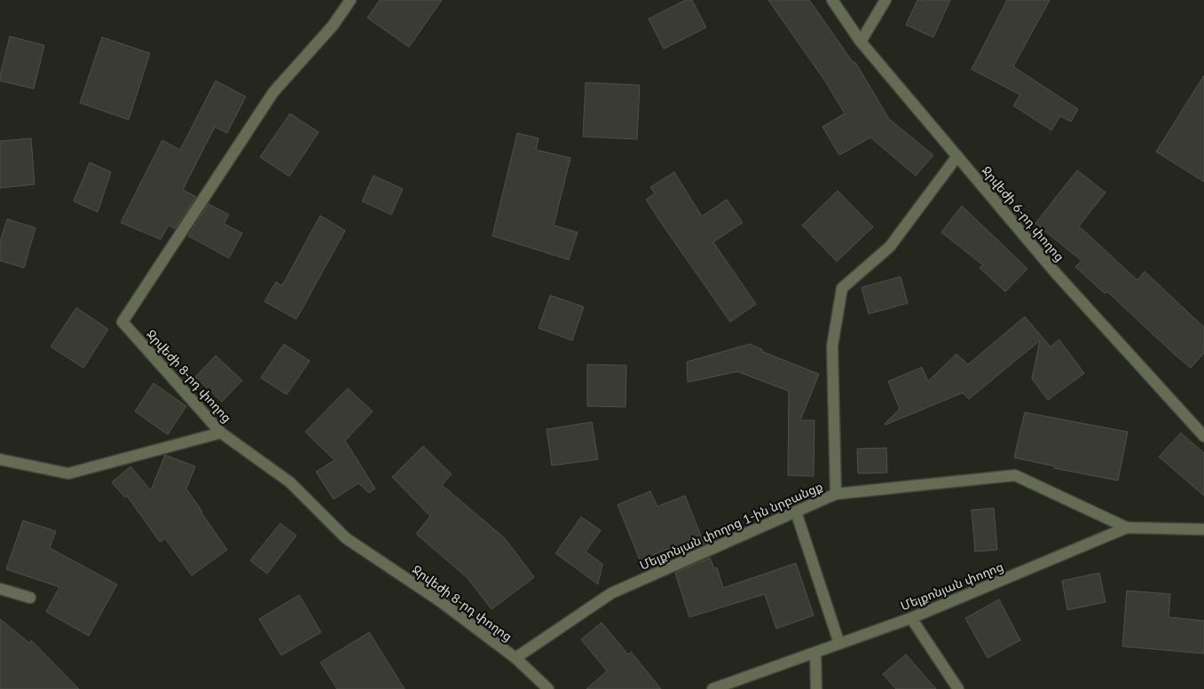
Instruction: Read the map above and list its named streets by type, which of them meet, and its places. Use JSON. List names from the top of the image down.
{
  "streets": {
    "street": [
      "Ջրվեժի 6-րդ փողոց",
      "Ջրվեժի 8-րդ փողոց",
      "Մելքոնյան փողոց 1-ին նրբանցք",
      "Մելքոնյան փողոց"
    ]
  },
  "crossings": [
    ["Ջրվեժի 8-րդ փողոց", "Մելքոնյան փողոց 1-ին նրբանցք"],
    ["Մելքոնյան փողոց 1-ին նրբանցք", "Մելքոնյան փողոց"]
  ]
}
